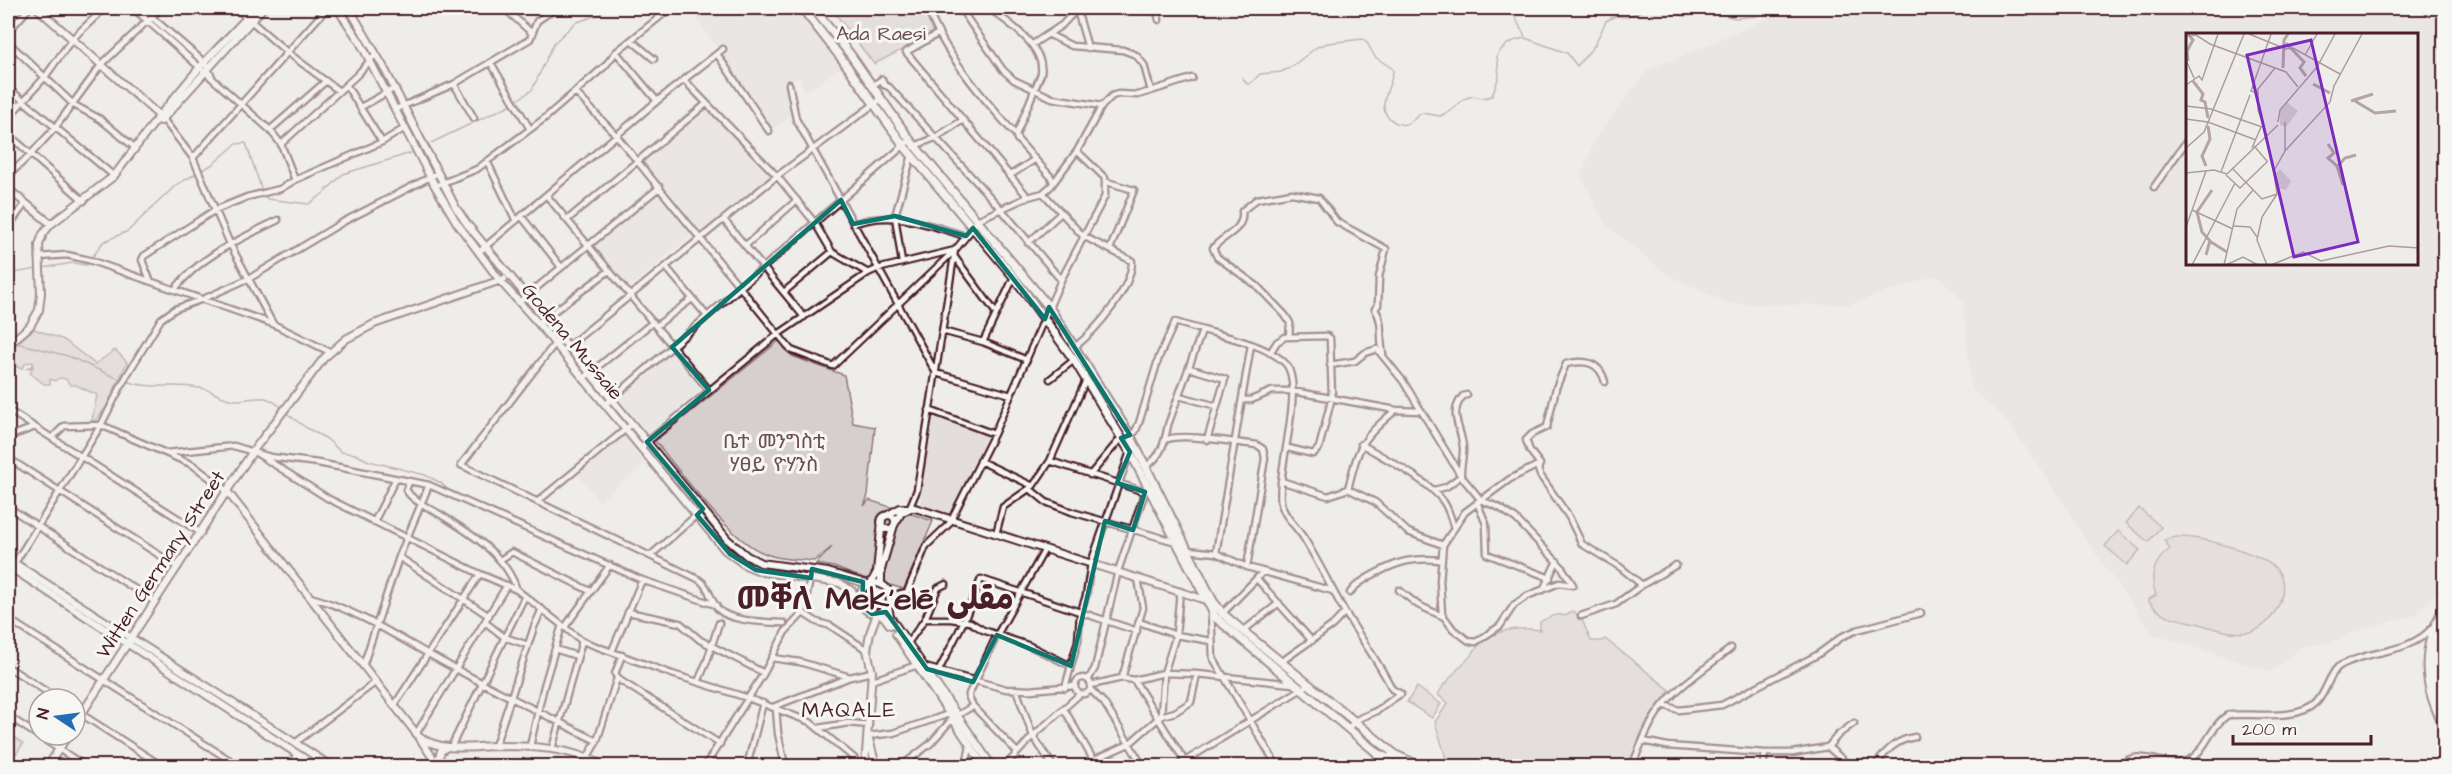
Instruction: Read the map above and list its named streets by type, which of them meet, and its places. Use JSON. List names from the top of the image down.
{
  "streets": {
    "street": ["Godena Mussaie", "Witten Germany Street"]
  },
  "crossings": [
    ["Godena Mussaie", "Witten Germany Street"]
  ],
  "districts": ["መቐለ Mek'elē مقلى", "MAQALE"],
  "parks": ["Ada Raesi", "ቤተ መንግስቲ ሃፀይ ዮሃንስ"],
  "scale_bar": "200 m",
  "north": "left"
}
